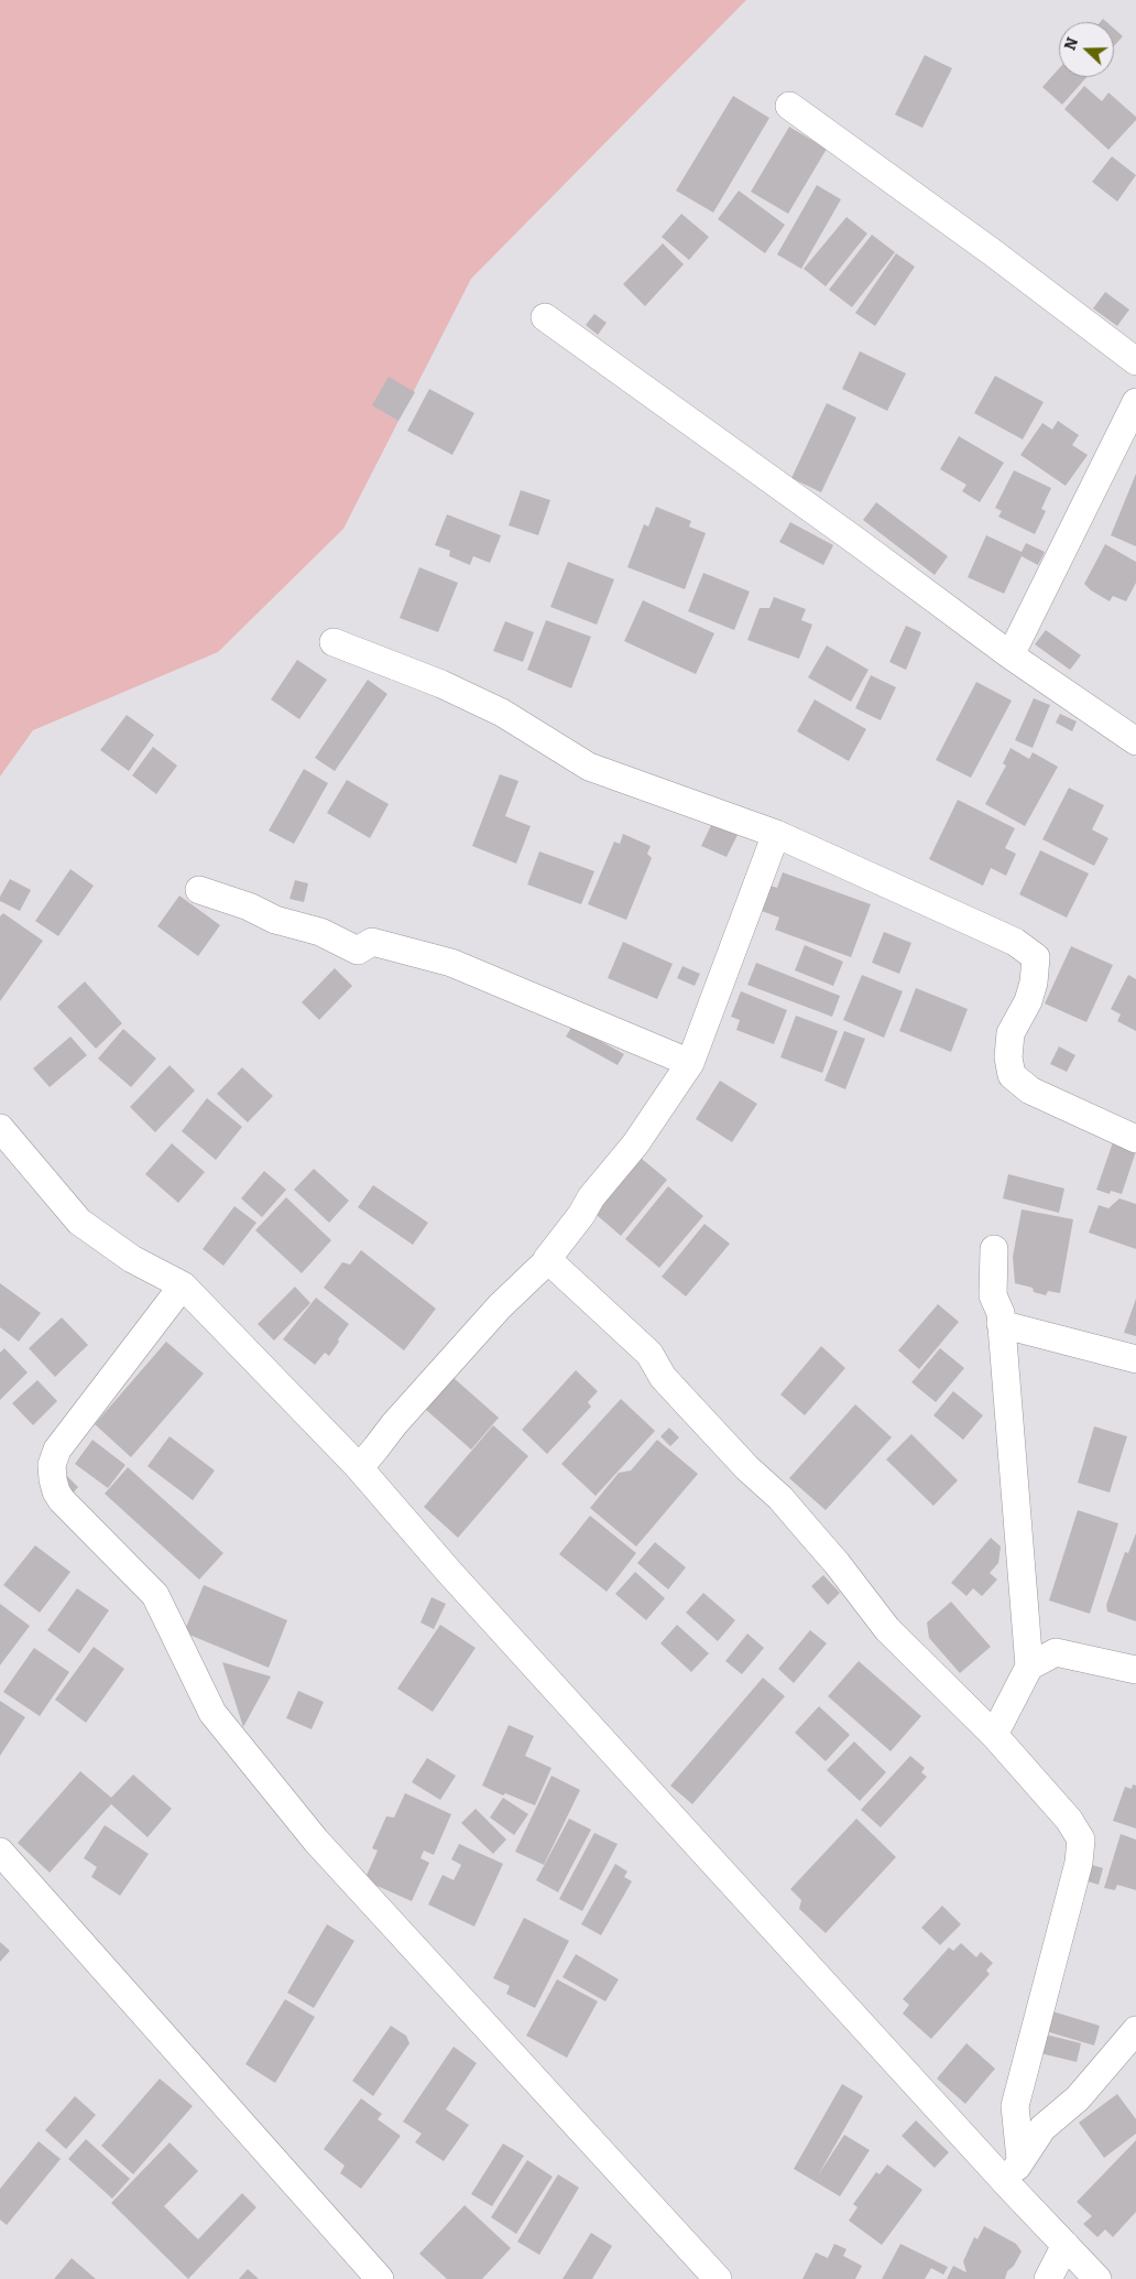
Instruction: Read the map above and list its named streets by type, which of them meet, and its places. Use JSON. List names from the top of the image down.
{
  "north": "left"
}
